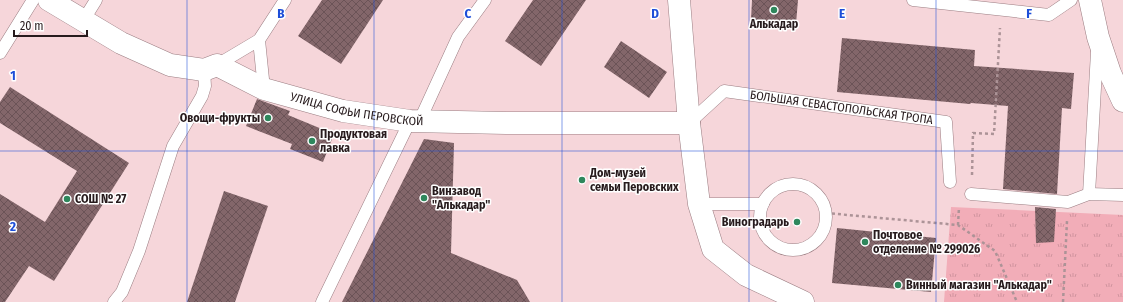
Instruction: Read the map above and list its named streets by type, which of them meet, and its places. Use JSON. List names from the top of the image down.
{
  "streets": {
    "street": ["УЛИЦА СОФЬИ ПЕРОВСКОЙ"],
    "lane": ["БОЛЬШАЯ СЕВАСТОПОЛЬСКАЯ ТРОПА"]
  },
  "crossings": [
    ["БОЛЬШАЯ СЕВАСТОПОЛЬСКАЯ ТРОПА", "УЛИЦА СОФЬИ ПЕРОВСКОЙ"]
  ],
  "places": [
    "Алькадар",
    "Овощи-фрукты",
    "Продуктовая лавка",
    "Дом-музей семьи Перовских",
    "Винзавод \"Алькадар\"",
    "СОШ № 27",
    "Виноградарь",
    "Почтовое отделение № 299026",
    "Винный магазин \"Алькадар\""
  ],
  "scale_bar": "20 m",
  "grid": {
    "columns": [
      "B",
      "C",
      "D",
      "E",
      "F"
    ],
    "rows": ["1", "2"]
  }
}
